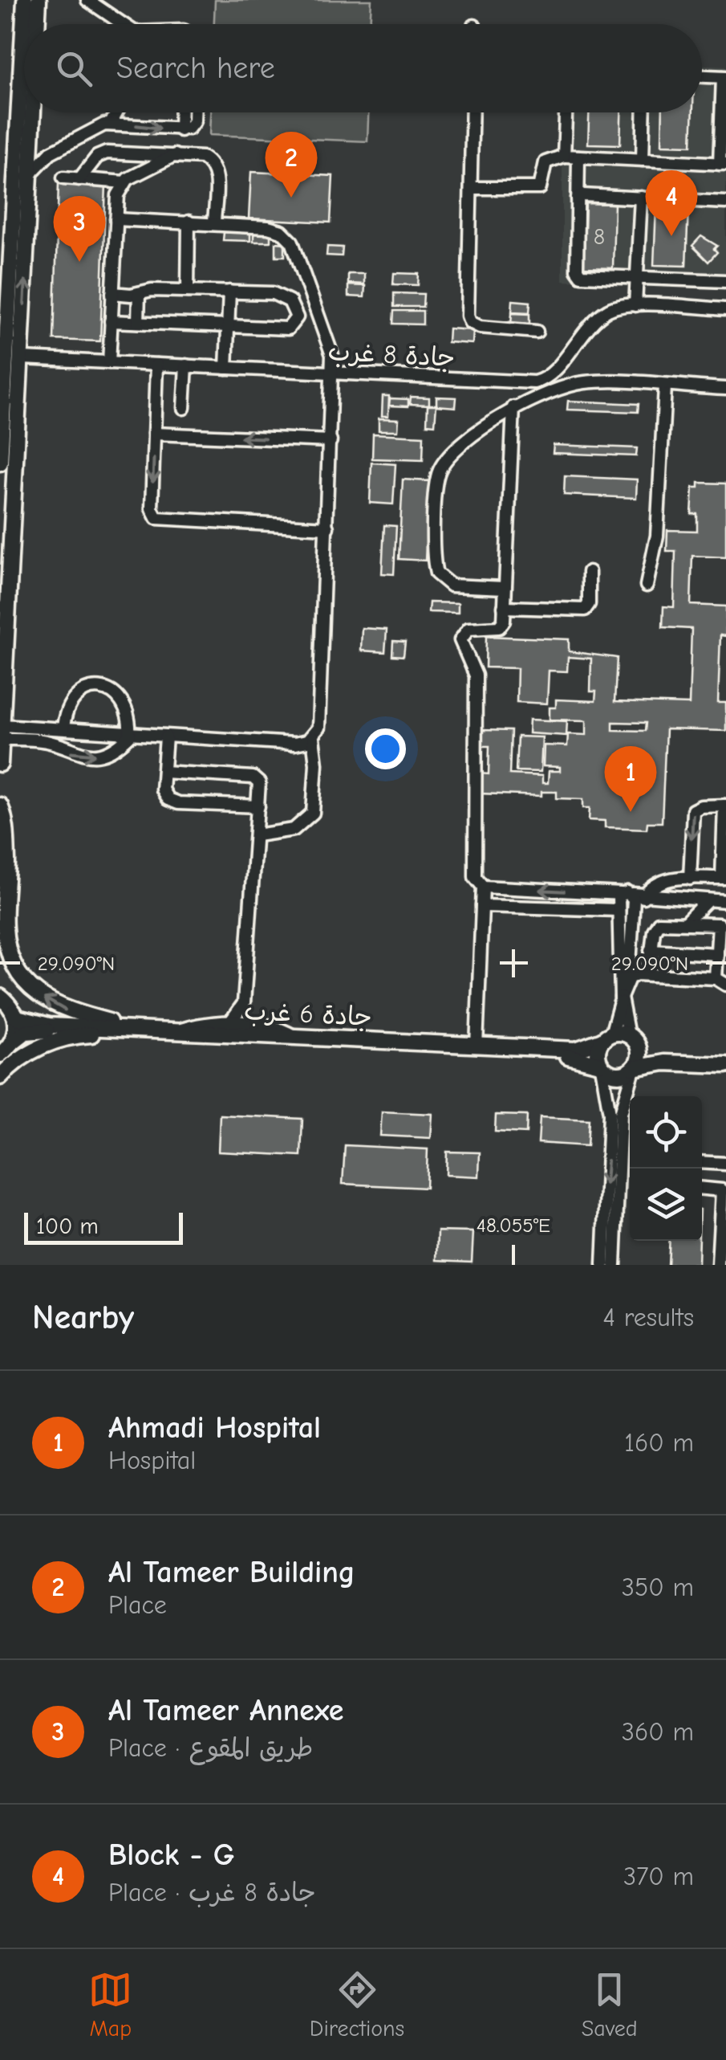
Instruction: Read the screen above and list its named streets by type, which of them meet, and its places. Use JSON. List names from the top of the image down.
{
  "streets": {
    "main road": ["جادة 6 غرب"],
    "street": ["جادة 8 غرب"]
  },
  "house_numbers": ["8"],
  "scale_bar": "100 m",
  "page": {
    "search": "Search here",
    "pins": [
      "2",
      "4",
      "3",
      "1"
    ],
    "scale": "100 m",
    "heading": ["Nearby", "4 results"],
    "list": [
      {
        "mark": "1",
        "name": "Ahmadi Hospital",
        "note": "Hospital",
        "value": "160 m"
      },
      {
        "mark": "2",
        "name": "Al Tameer Building",
        "note": "Place",
        "value": "350 m"
      },
      {
        "mark": "3",
        "name": "Al Tameer Annexe",
        "note": "Place · طريق المقوع",
        "value": "360 m"
      },
      {
        "mark": "4",
        "name": "Block - G",
        "note": "Place · جادة 8 غرب",
        "value": "370 m"
      }
    ],
    "nav": ["Map", "Directions", "Saved"]
  },
  "coordinates": ["29.090°N", "48.055°E"]
}
